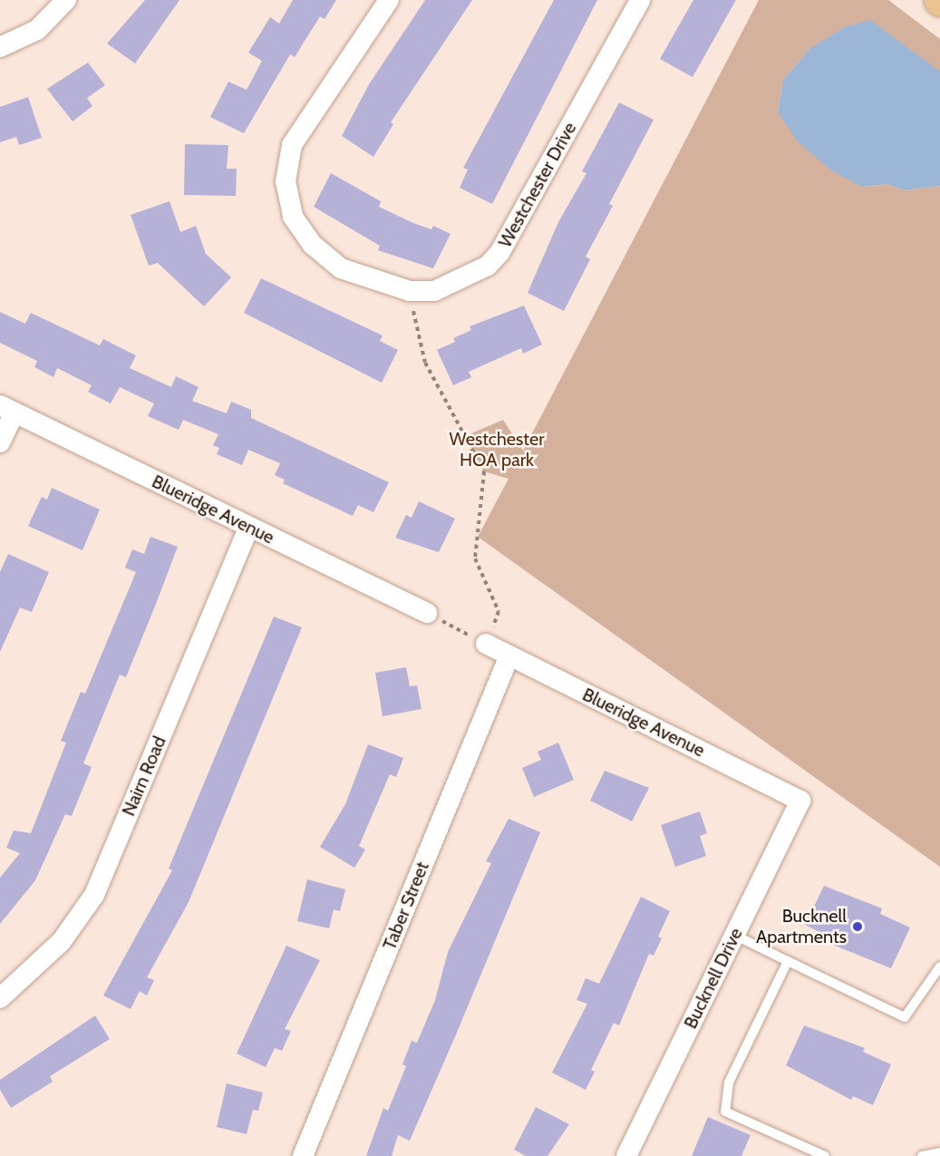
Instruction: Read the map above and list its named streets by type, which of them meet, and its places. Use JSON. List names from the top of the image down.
{
  "streets": {
    "street": [
      "Westchester Drive",
      "Blueridge Avenue",
      "Nairn Road",
      "Taber Street",
      "Bucknell Drive"
    ]
  },
  "crossings": [
    ["Blueridge Avenue", "Nairn Road"],
    ["Blueridge Avenue", "Taber Street"],
    ["Blueridge Avenue", "Bucknell Drive"]
  ],
  "parks": ["Westchester HOA park"],
  "places": ["Bucknell Apartments"]
}
